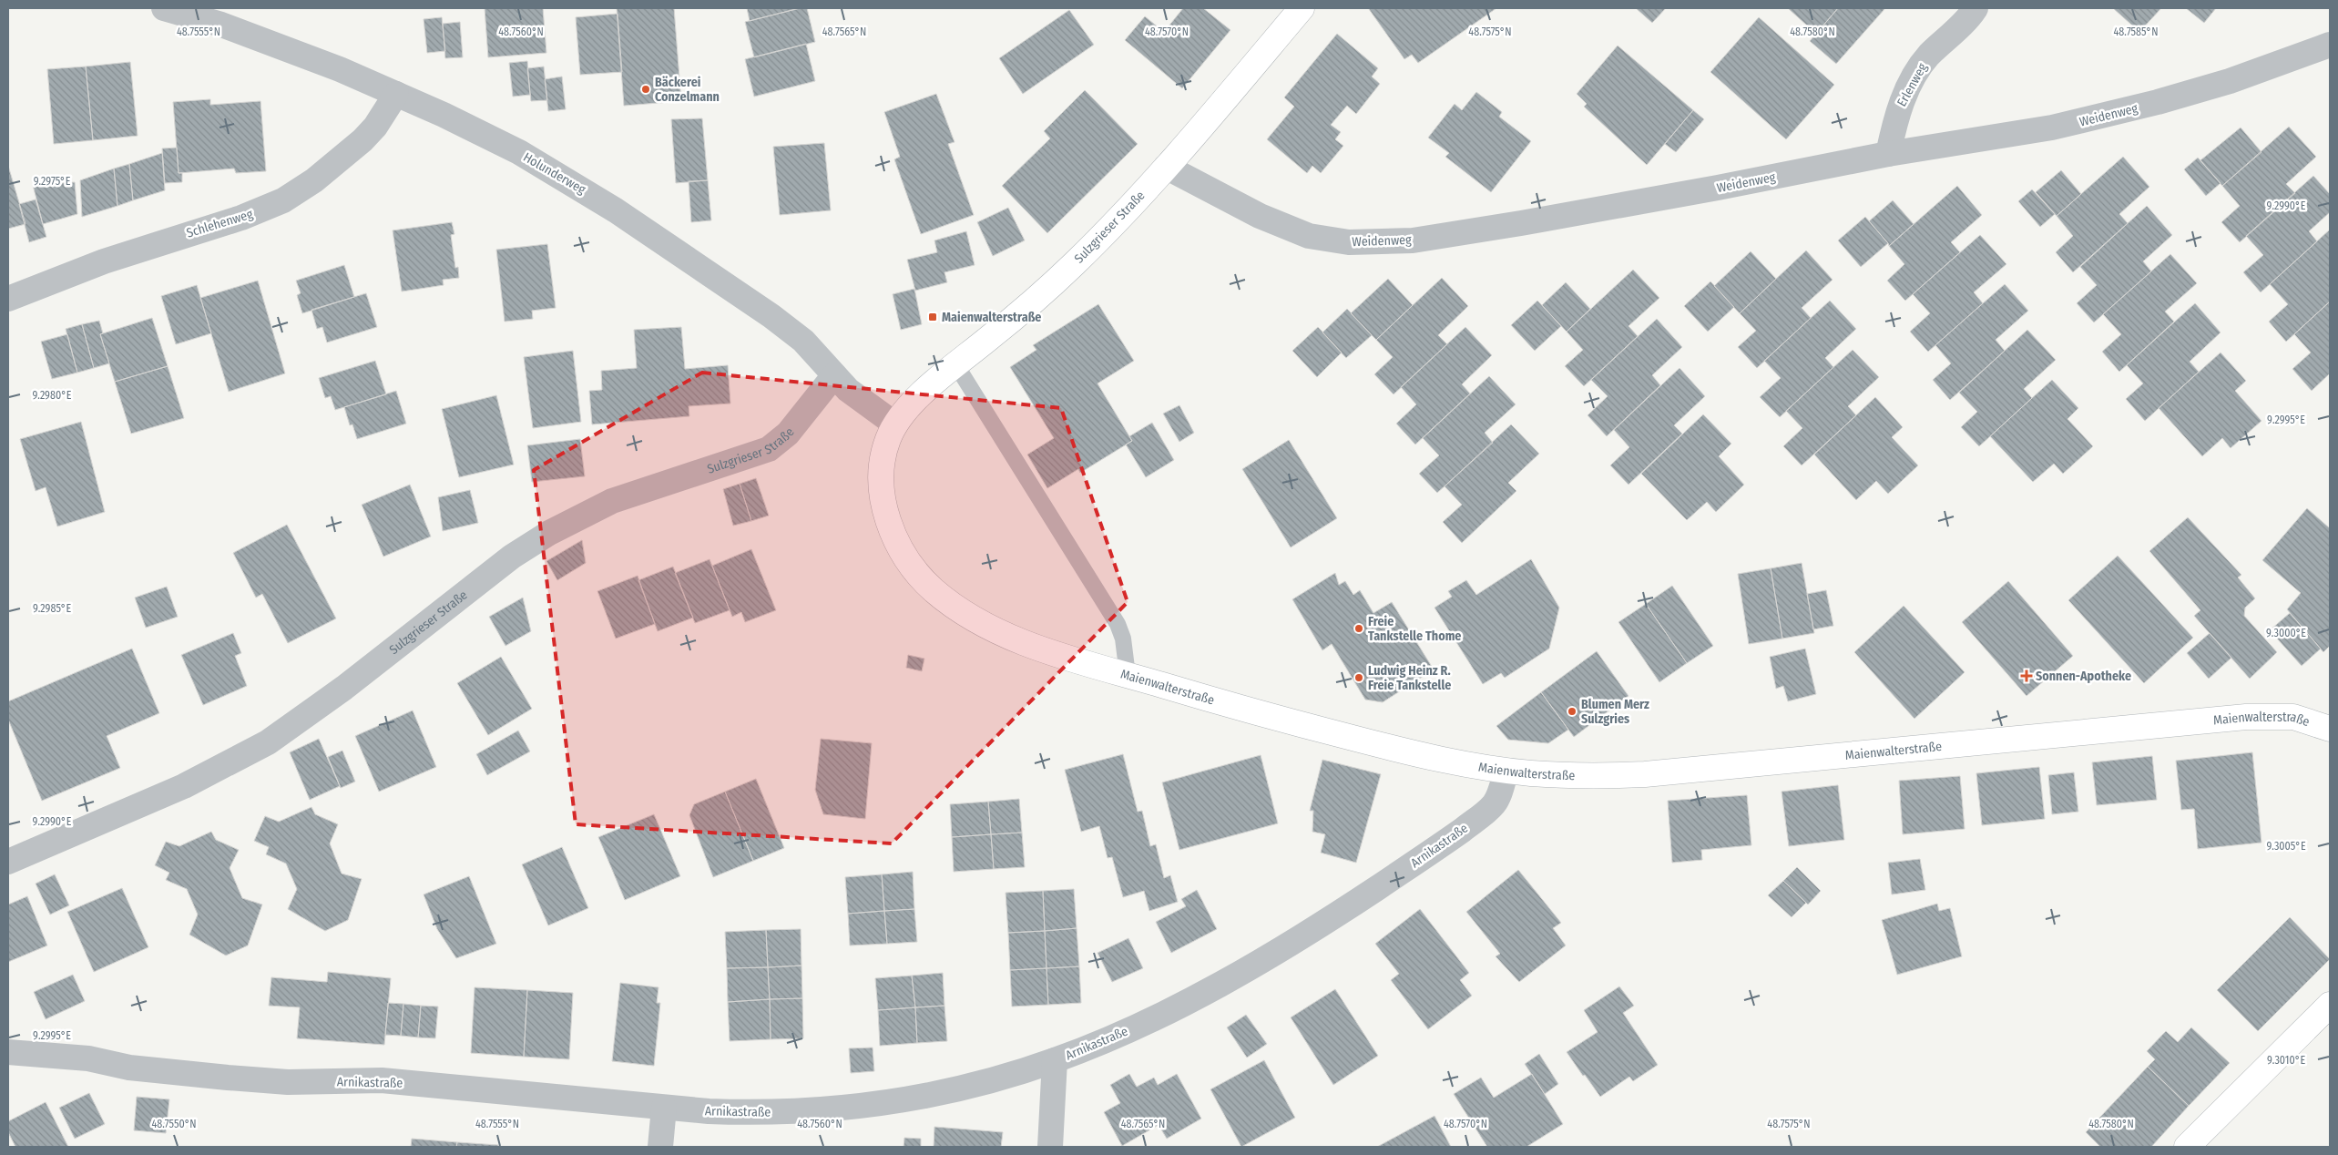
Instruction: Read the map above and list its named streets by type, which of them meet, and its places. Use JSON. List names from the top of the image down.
{
  "streets": {
    "main road": ["Sulzgrieser Straße", "Maienwalterstraße"],
    "street": [
      "Erlenweg",
      "Weidenweg",
      "Holunderweg",
      "Schlehenweg",
      "Arnikastraße"
    ]
  },
  "crossings": [
    ["Erlenweg", "Weidenweg"],
    ["Weidenweg", "Sulzgrieser Straße"],
    ["Holunderweg", "Schlehenweg"],
    ["Holunderweg", "Sulzgrieser Straße"],
    ["Holunderweg", "Maienwalterstraße"],
    ["Sulzgrieser Straße", "Maienwalterstraße"],
    ["Maienwalterstraße", "Arnikastraße"]
  ],
  "places": {
    "other": [
      "Bäckerei Conzelmann",
      "Freie Tankstelle Thome",
      "Ludwig Heinz R. Freie Tankstelle",
      "Blumen Merz Sulzgries"
    ],
    "transit": ["Maienwalterstraße"],
    "health": ["Sonnen-Apotheke"]
  },
  "coordinates": [
    "48.7555°N",
    "48.7560°N",
    "48.7565°N",
    "48.7570°N",
    "48.7575°N",
    "48.7580°N",
    "48.7585°N",
    "9.2975°E",
    "9.2990°E",
    "9.2980°E",
    "9.2995°E",
    "9.2985°E",
    "9.3000°E",
    "9.3005°E",
    "9.3010°E",
    "48.7550°N"
  ]
}
